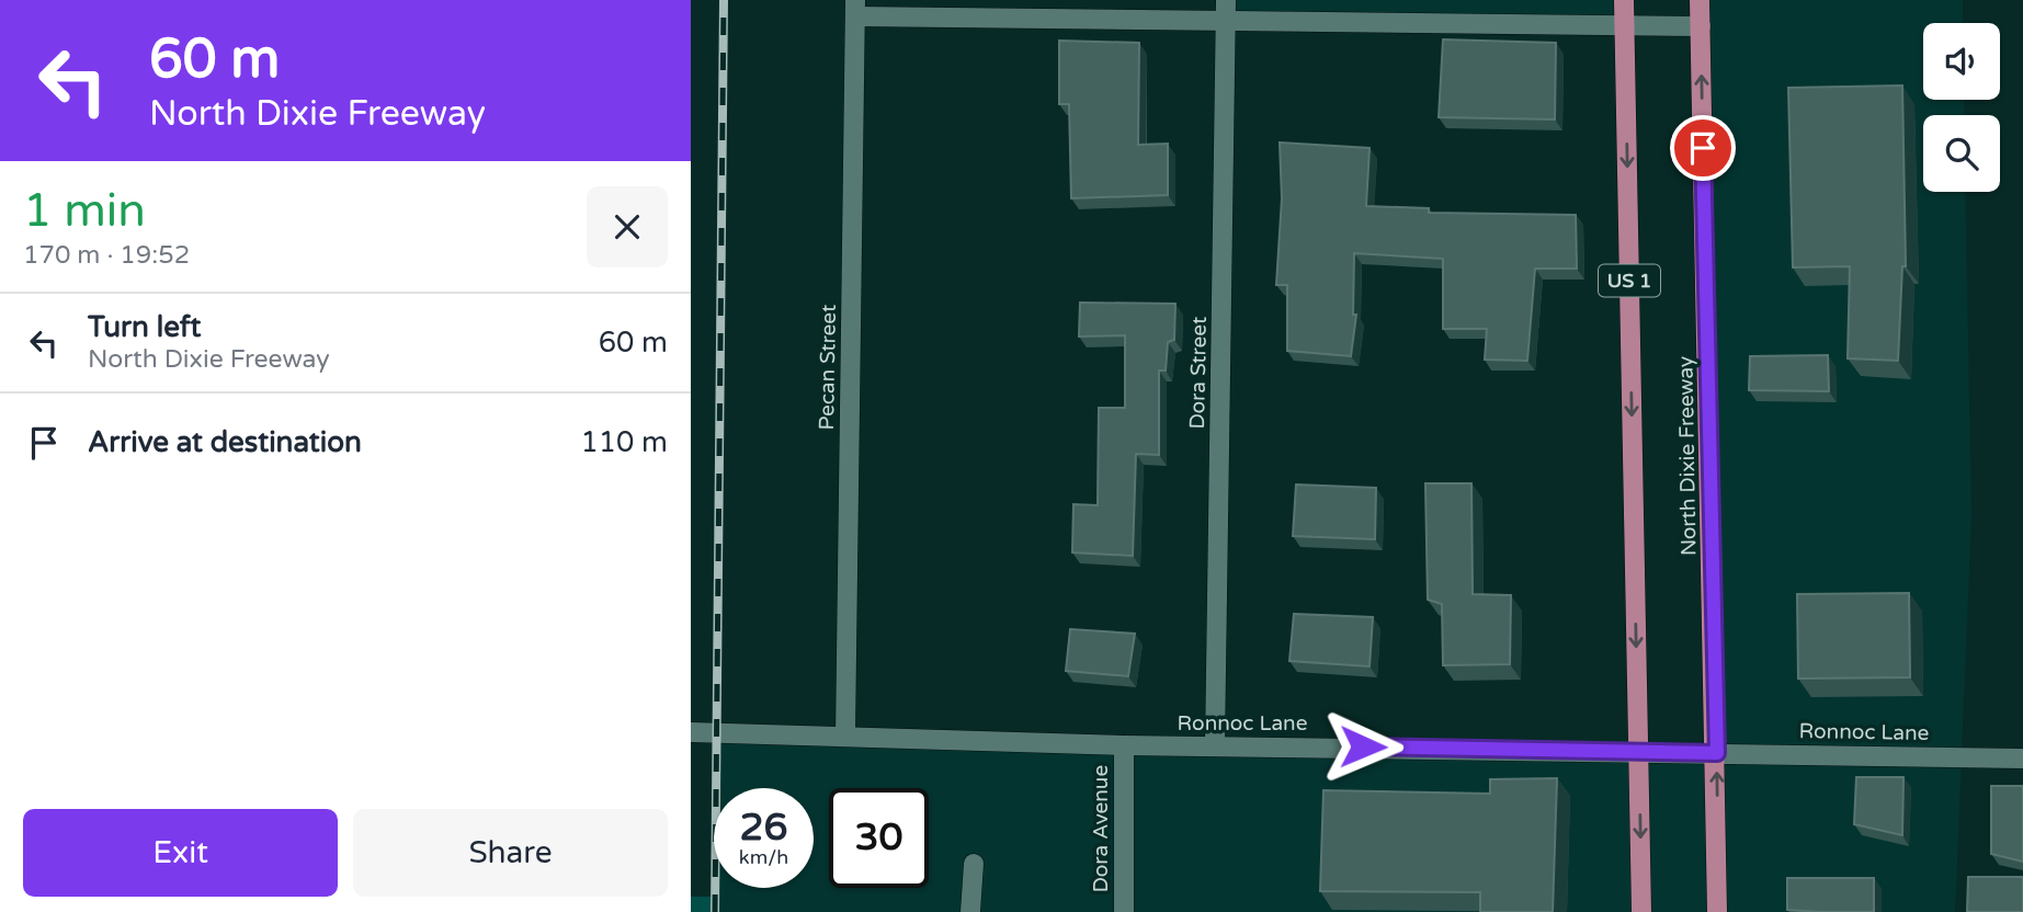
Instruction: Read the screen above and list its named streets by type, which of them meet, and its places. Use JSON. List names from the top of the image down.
{
  "streets": {
    "main road": ["US 1", "North Dixie Freeway"],
    "street": [
      "Pecan Street",
      "Dora Street",
      "Ronnoc Lane",
      "Dora Avenue"
    ]
  },
  "crossings": [
    ["US 1", "Ronnoc Lane"],
    ["Pecan Street", "Ronnoc Lane"],
    ["Dora Street", "Ronnoc Lane"],
    ["North Dixie Freeway", "Ronnoc Lane"],
    ["Ronnoc Lane", "Dora Avenue"]
  ],
  "page": {
    "turn": ["60 m", "North Dixie Freeway"],
    "heading": ["1 min", "170 m · 19:52"],
    "list": [
      {
        "name": "Turn left",
        "note": "North Dixie Freeway",
        "value": "60 m"
      },
      {
        "name": "Arrive at destination",
        "value": "110 m"
      }
    ],
    "speed": "26 km/h",
    "limit": "30",
    "buttons": ["Exit", "Share"]
  }
}
